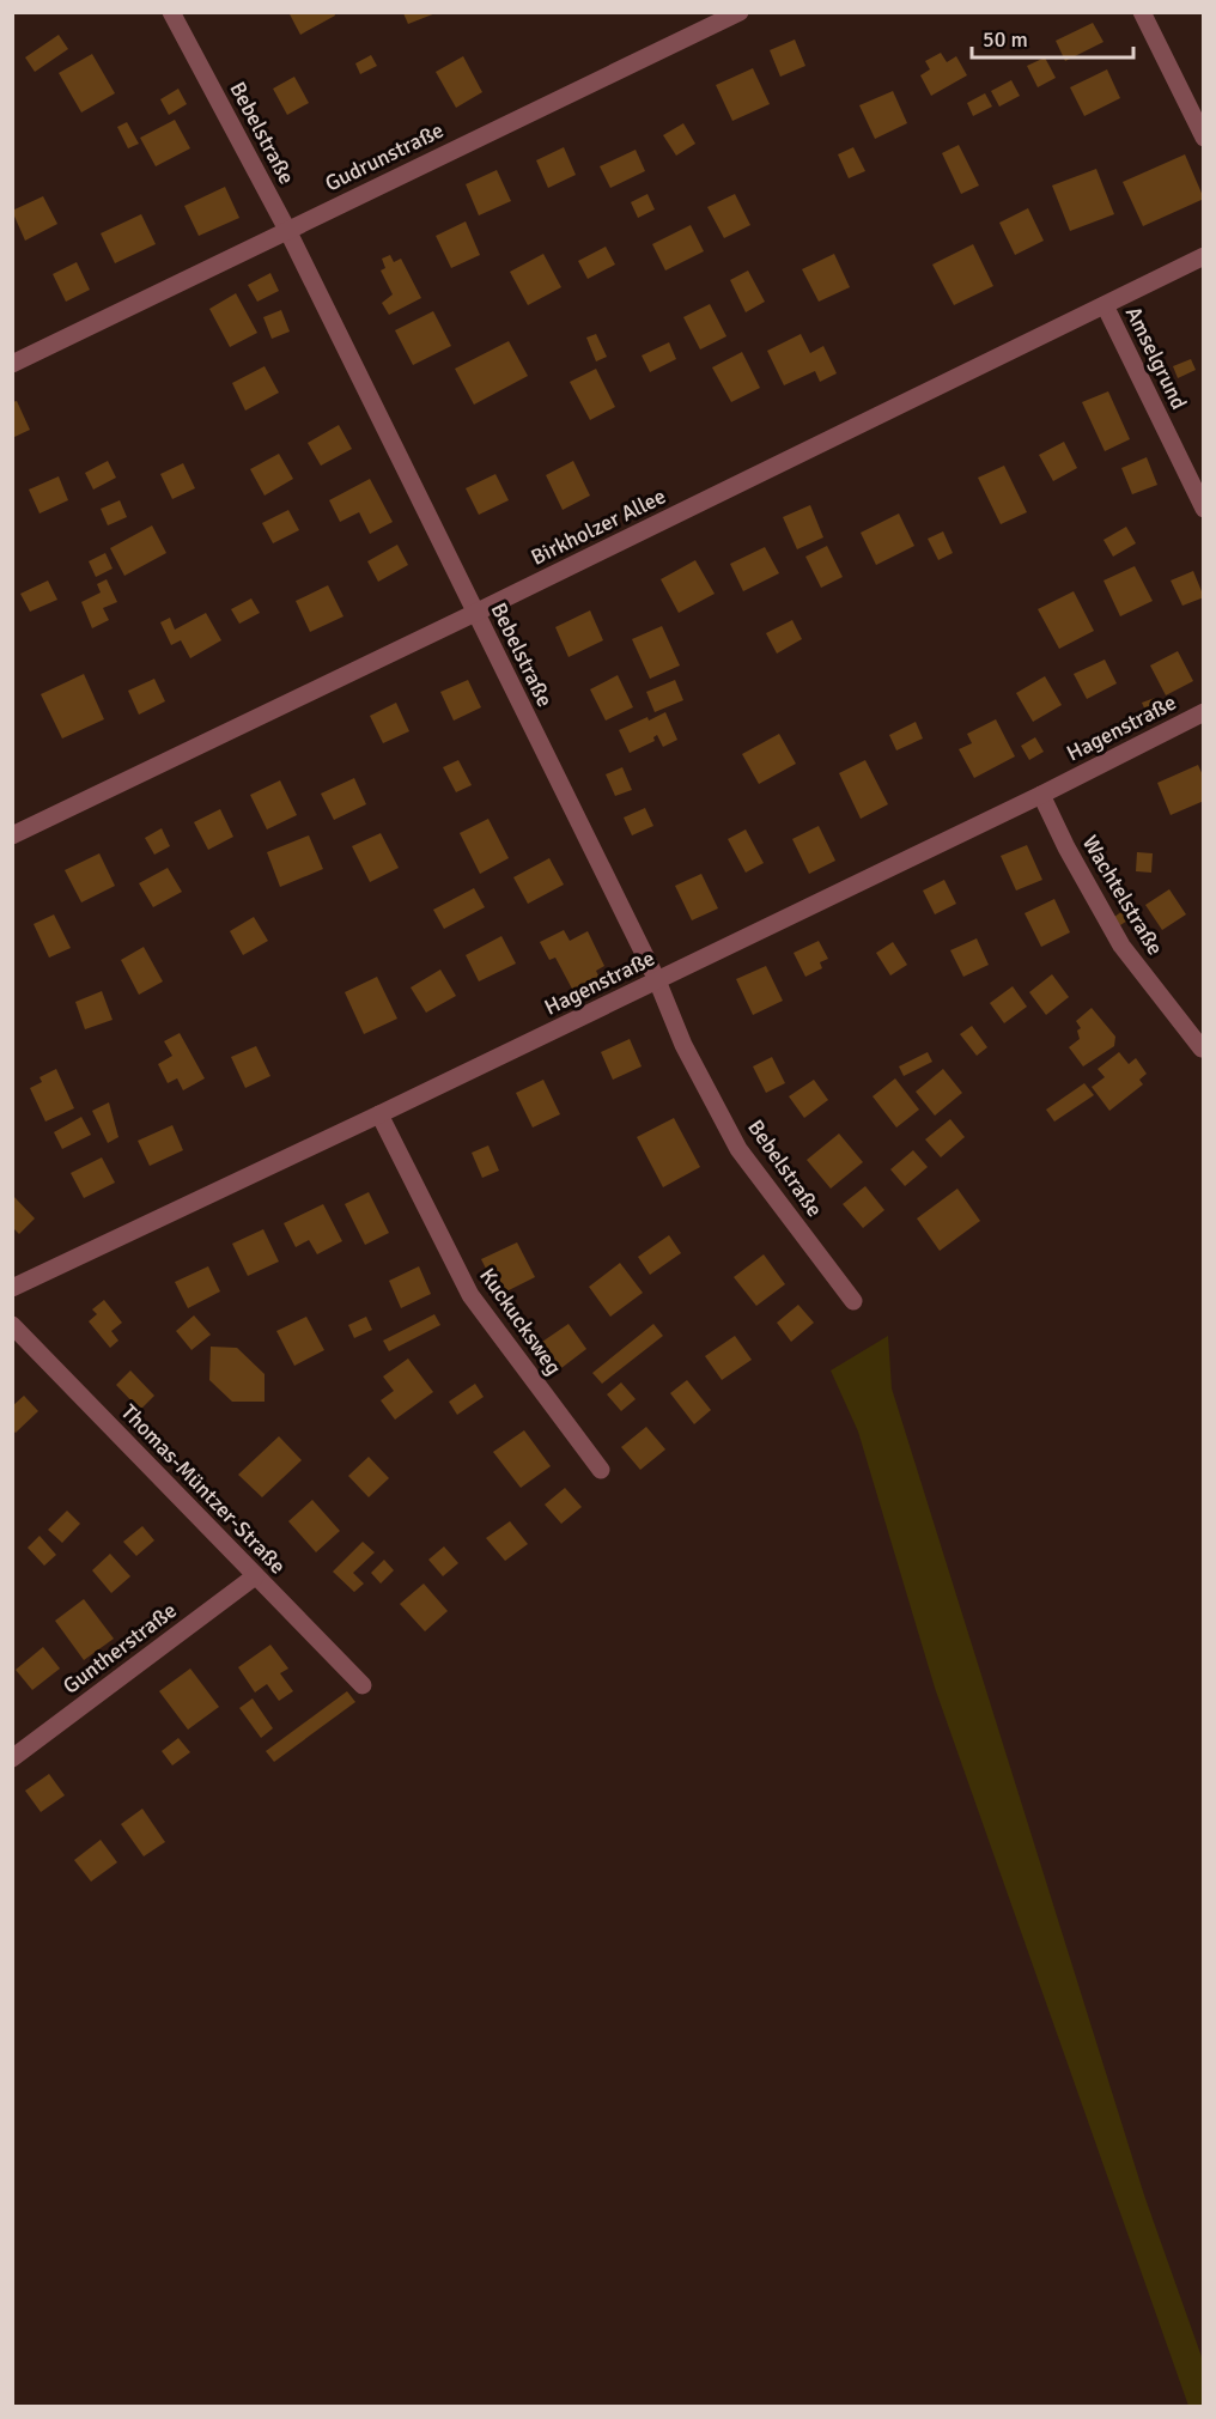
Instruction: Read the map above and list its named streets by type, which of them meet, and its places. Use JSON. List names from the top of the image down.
{
  "streets": {
    "street": [
      "Bebelstraße",
      "Gudrunstraße",
      "Amselgrund",
      "Birkholzer Allee",
      "Hagenstraße",
      "Wachtelstraße",
      "Kuckucksweg",
      "Thomas-Müntzer-Straße",
      "Guntherstraße"
    ]
  },
  "crossings": [
    ["Bebelstraße", "Gudrunstraße"],
    ["Bebelstraße", "Birkholzer Allee"],
    ["Bebelstraße", "Hagenstraße"],
    ["Amselgrund", "Birkholzer Allee"],
    ["Hagenstraße", "Wachtelstraße"],
    ["Hagenstraße", "Kuckucksweg"],
    ["Thomas-Müntzer-Straße", "Guntherstraße"]
  ],
  "scale_bar": "50 m"
}
